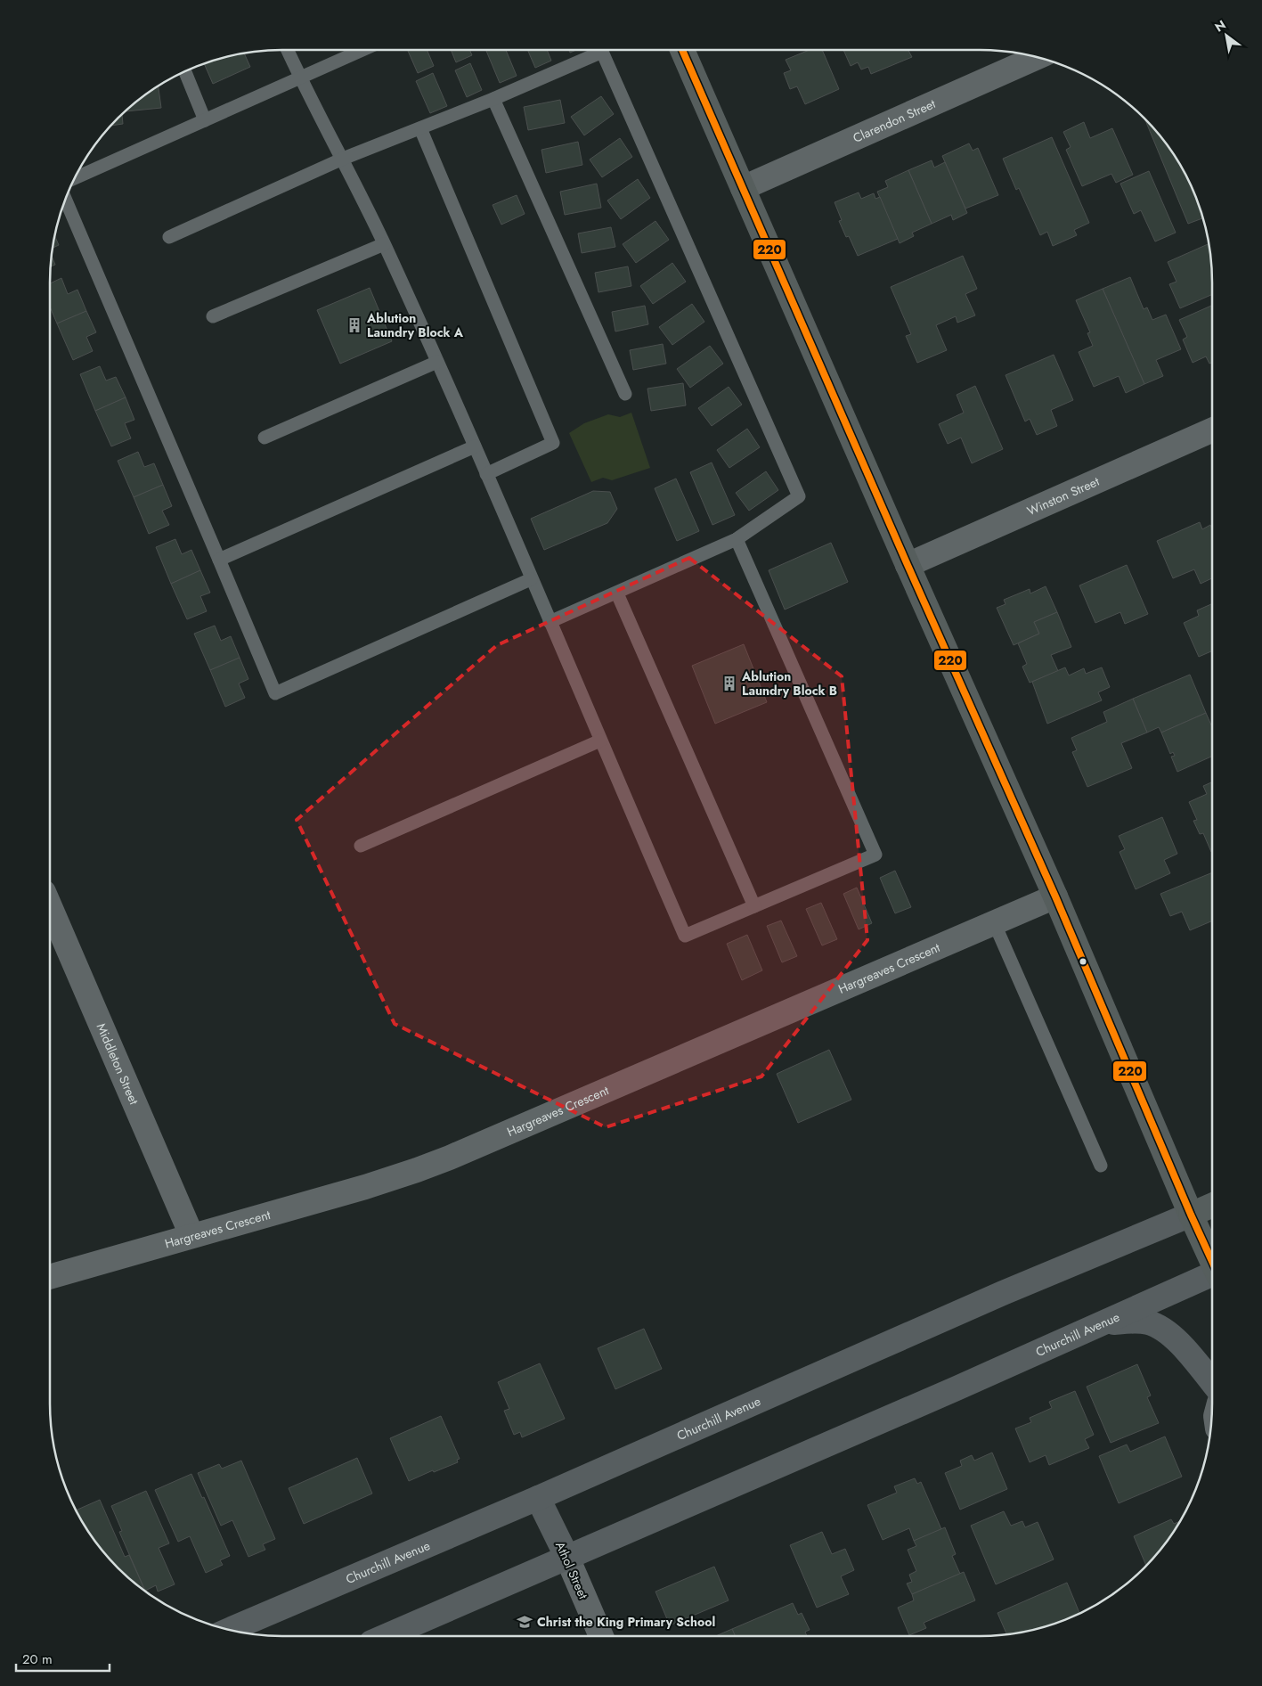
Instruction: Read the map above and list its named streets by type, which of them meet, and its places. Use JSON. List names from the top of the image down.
{
  "streets": {
    "main road": ["Churchill Avenue", "Athol Street"],
    "street": [
      "Clarendon Street",
      "Winston Street",
      "Hargreaves Crescent",
      "Middleton Street"
    ]
  },
  "crossings": [
    ["Hargreaves Crescent", "Middleton Street"],
    ["Churchill Avenue", "Athol Street"]
  ],
  "places": {
    "building": ["Ablution Laundry Block A", "Ablution Laundry Block B"],
    "school or university": ["Christ the King Primary School"]
  },
  "lines": ["transit line 220"],
  "scale_bar": "20 m",
  "north": "top left"
}
